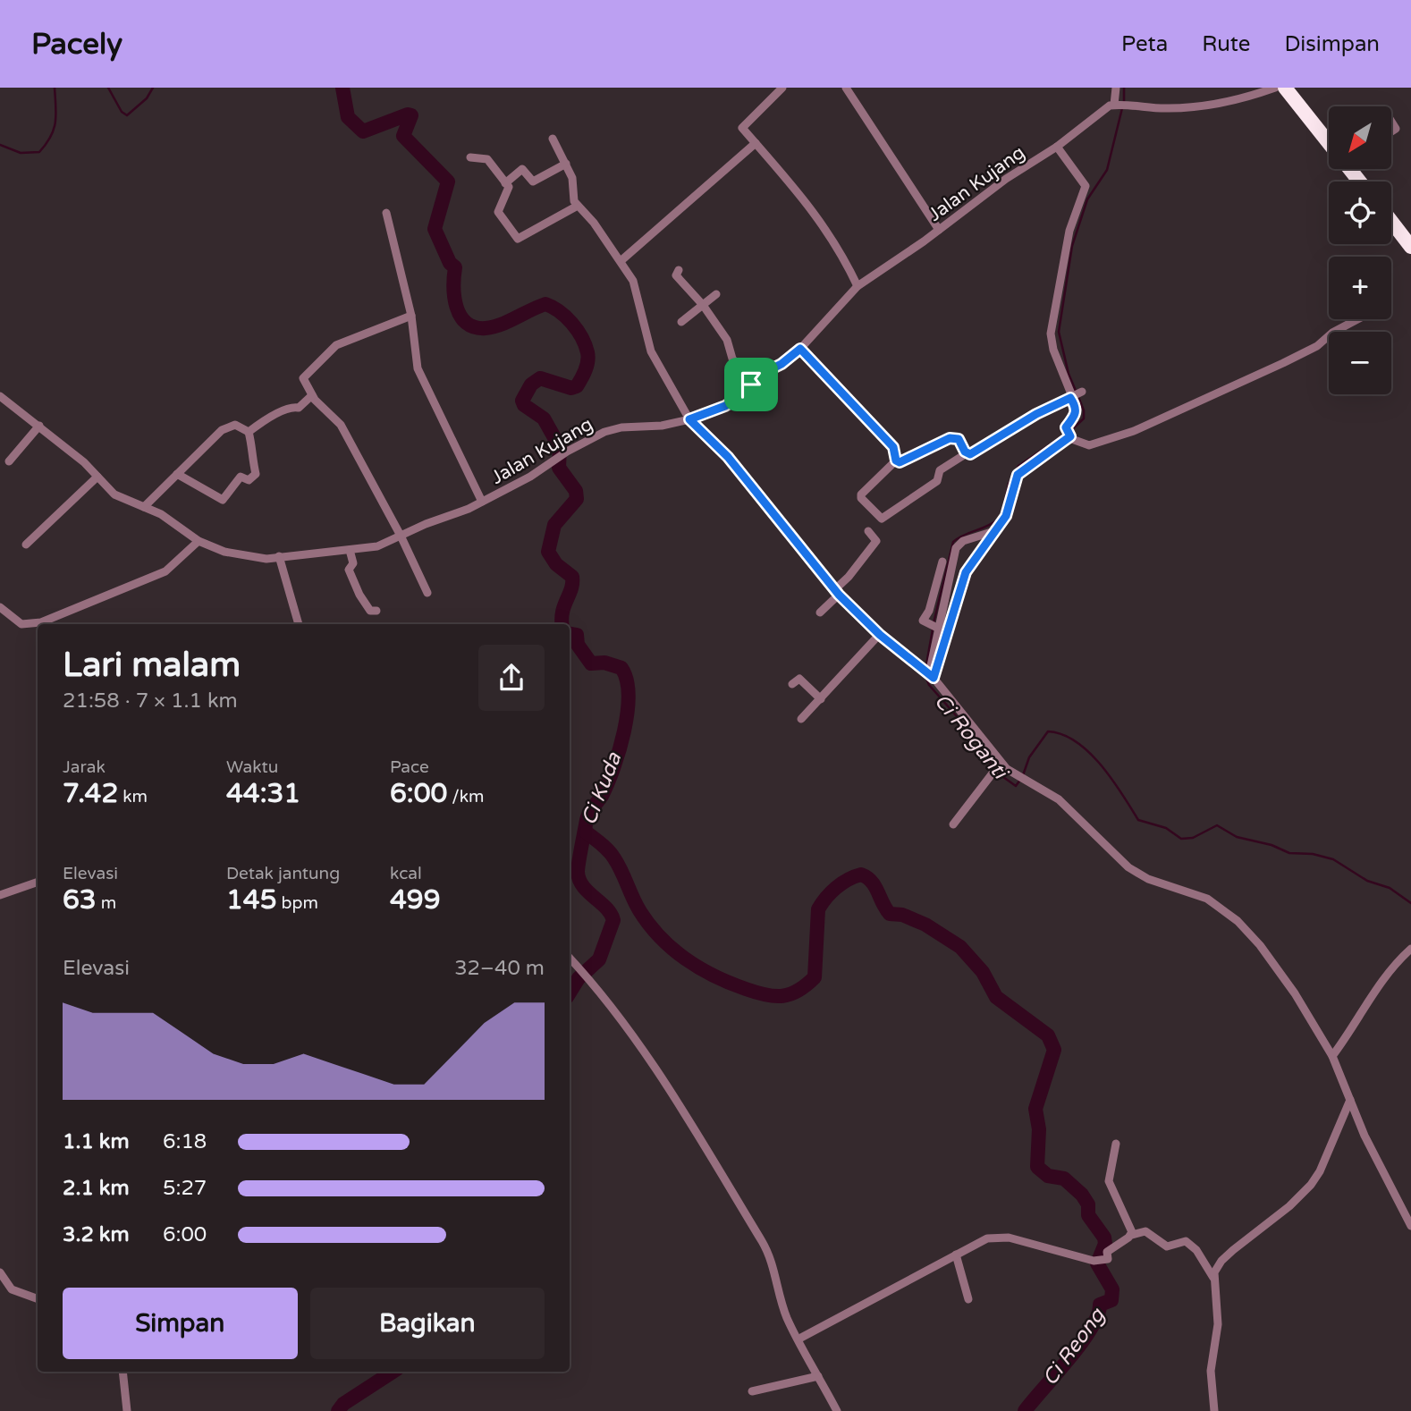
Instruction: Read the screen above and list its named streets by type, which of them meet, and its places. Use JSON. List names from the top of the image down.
{
  "streets": {
    "street": ["Jalan Kujang"]
  },
  "water": ["Ci Roganti", "Ci Kuda", "Ci Reong"],
  "north": "bottom left",
  "page": {
    "header": "Pacely",
    "nav": ["Peta", "Rute", "Disimpan"],
    "map_buttons": ["+", "−"],
    "heading": ["Lari malam", "21:58 · 7 × 1.1 km"],
    "stats": [
      ["Jarak", "7.42 km"],
      ["Waktu", "44:31"],
      ["Pace", "6:00 /km"],
      ["Elevasi", "63 m"],
      ["Detak jantung", "145 bpm"],
      ["kcal", "499"]
    ],
    "chart": ["Elevasi", "32–40 m"],
    "list": [
      {
        "name": "1.1 km",
        "note": "6:18"
      },
      {
        "name": "2.1 km",
        "note": "5:27"
      },
      {
        "name": "3.2 km",
        "note": "6:00"
      }
    ],
    "buttons": ["Simpan", "Bagikan"]
  }
}
